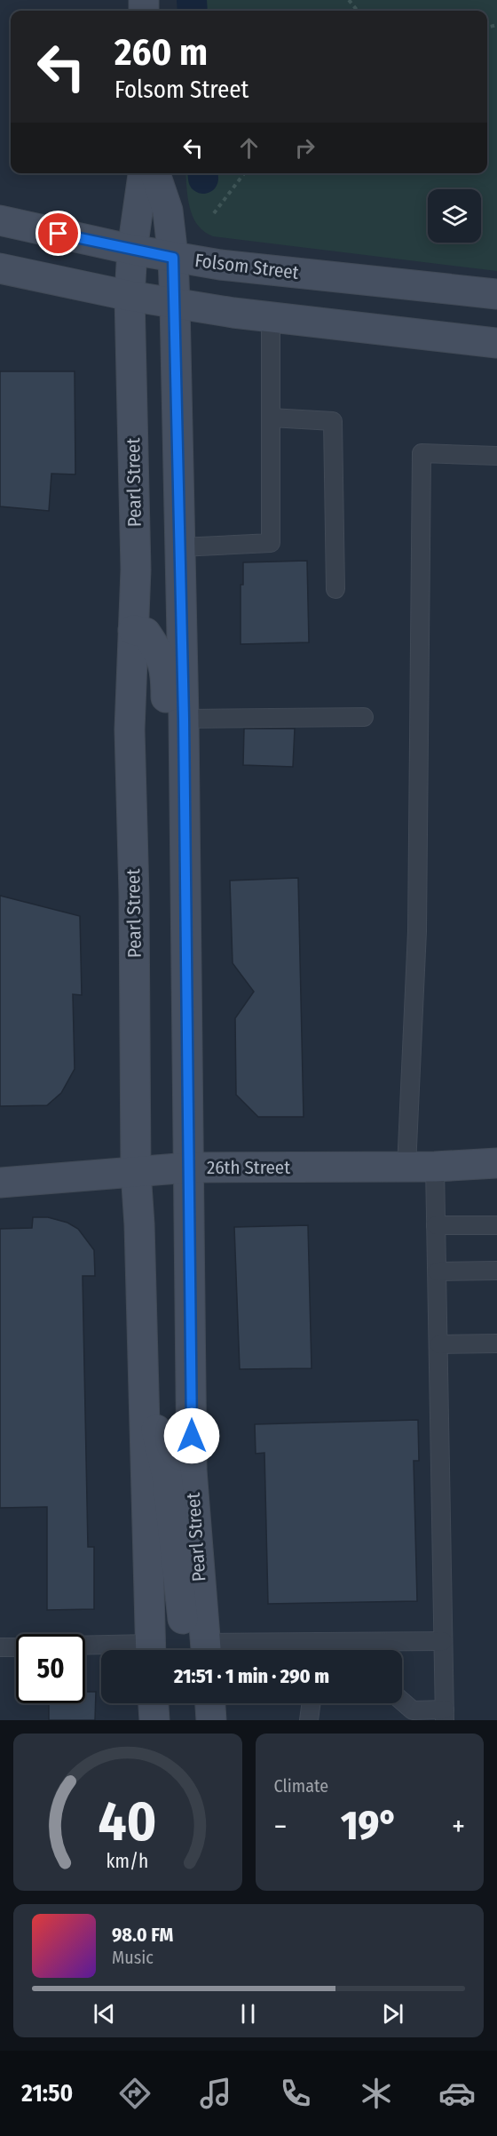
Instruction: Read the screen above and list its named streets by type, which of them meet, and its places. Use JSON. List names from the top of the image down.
{
  "streets": {
    "main road": ["Folsom Street", "Pearl Street", "26th Street"]
  },
  "crossings": [
    ["Folsom Street", "Pearl Street"],
    ["Pearl Street", "26th Street"]
  ],
  "page": {
    "turn": ["260 m", "Folsom Street"],
    "limit": "50",
    "trip": "21:51 · 1 min · 290 m",
    "tile": "Climate",
    "heat": ["−", "19°", "+"],
    "song": ["98.0 FM", "Music"],
    "tabs": "21:50",
    "gauge": ["40", "km/h"]
  }
}
